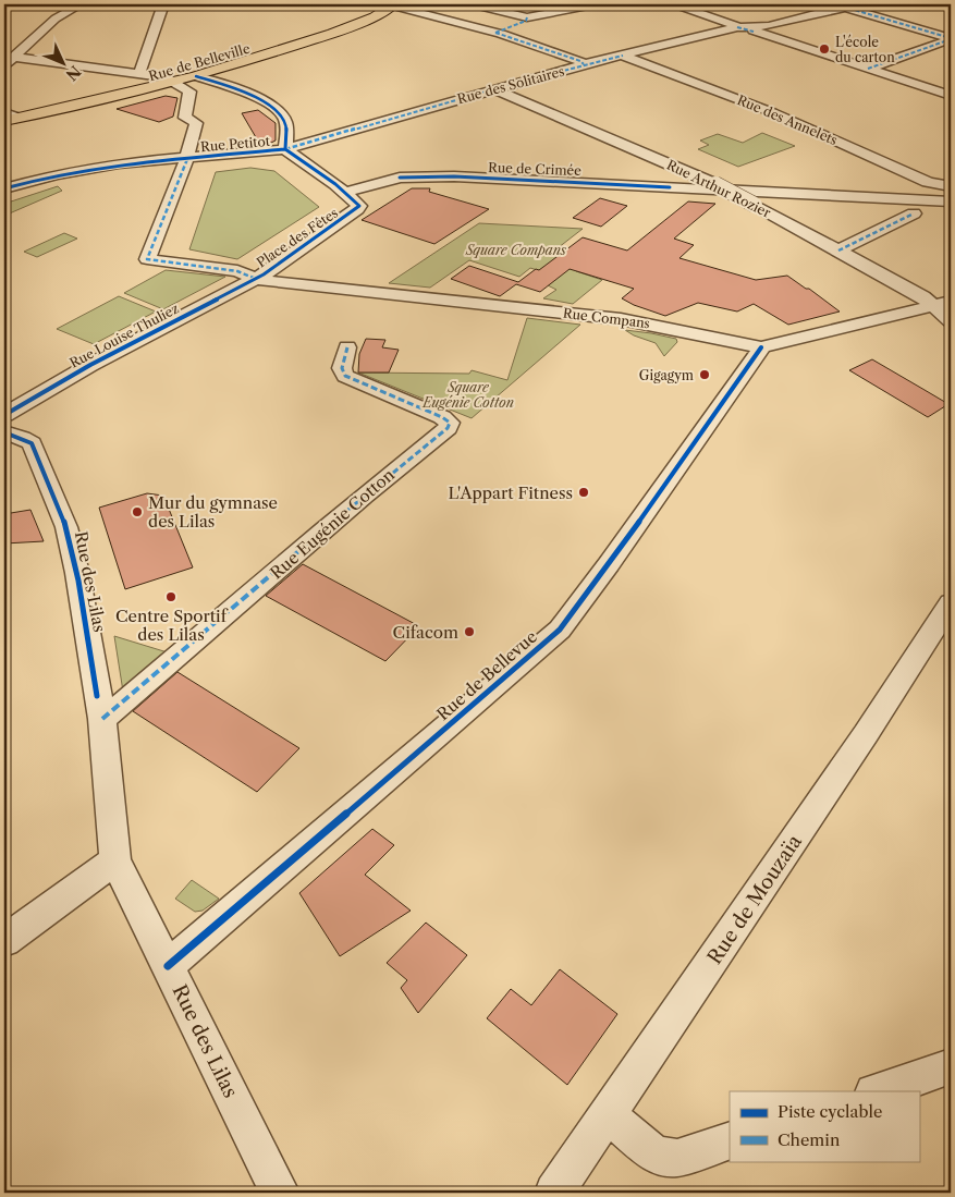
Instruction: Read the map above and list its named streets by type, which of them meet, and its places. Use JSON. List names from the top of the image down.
{
  "streets": {
    "main road": ["Rue de Belleville"],
    "street": [
      "Rue des Solitaires",
      "Rue des Annelets",
      "Rue Petitot",
      "Rue de Crimée",
      "Rue Arthur Rozier",
      "Place des Fêtes",
      "Rue Compans",
      "Rue Louise Thuliez",
      "Rue Eugénie Cotton",
      "Rue des Lilas",
      "Rue de Bellevue",
      "Rue de Mouzaïa"
    ]
  },
  "crossings": [
    ["Rue des Solitaires", "Rue des Annelets"],
    ["Rue des Solitaires", "Rue Petitot"],
    ["Rue des Solitaires", "Rue Arthur Rozier"],
    ["Rue Petitot", "Rue Compans"],
    ["Rue de Crimée", "Place des Fêtes"],
    ["Rue Arthur Rozier", "Rue Compans"],
    ["Place des Fêtes", "Rue Compans"],
    ["Place des Fêtes", "Rue Louise Thuliez"],
    ["Rue Compans", "Rue Louise Thuliez"],
    ["Rue Compans", "Rue de Bellevue"],
    ["Rue Eugénie Cotton", "Rue des Lilas"],
    ["Rue des Lilas", "Rue de Bellevue"]
  ],
  "parks": ["Square Compans", "Square Eugénie Cotton"],
  "places": [
    "L'école du carton",
    "Gigagym",
    "L'Appart Fitness",
    "Mur du gymnase des Lilas",
    "Centre Sportif des Lilas",
    "Cifacom"
  ],
  "legend": ["Piste cyclable", "Chemin"],
  "north": "bottom right"
}
